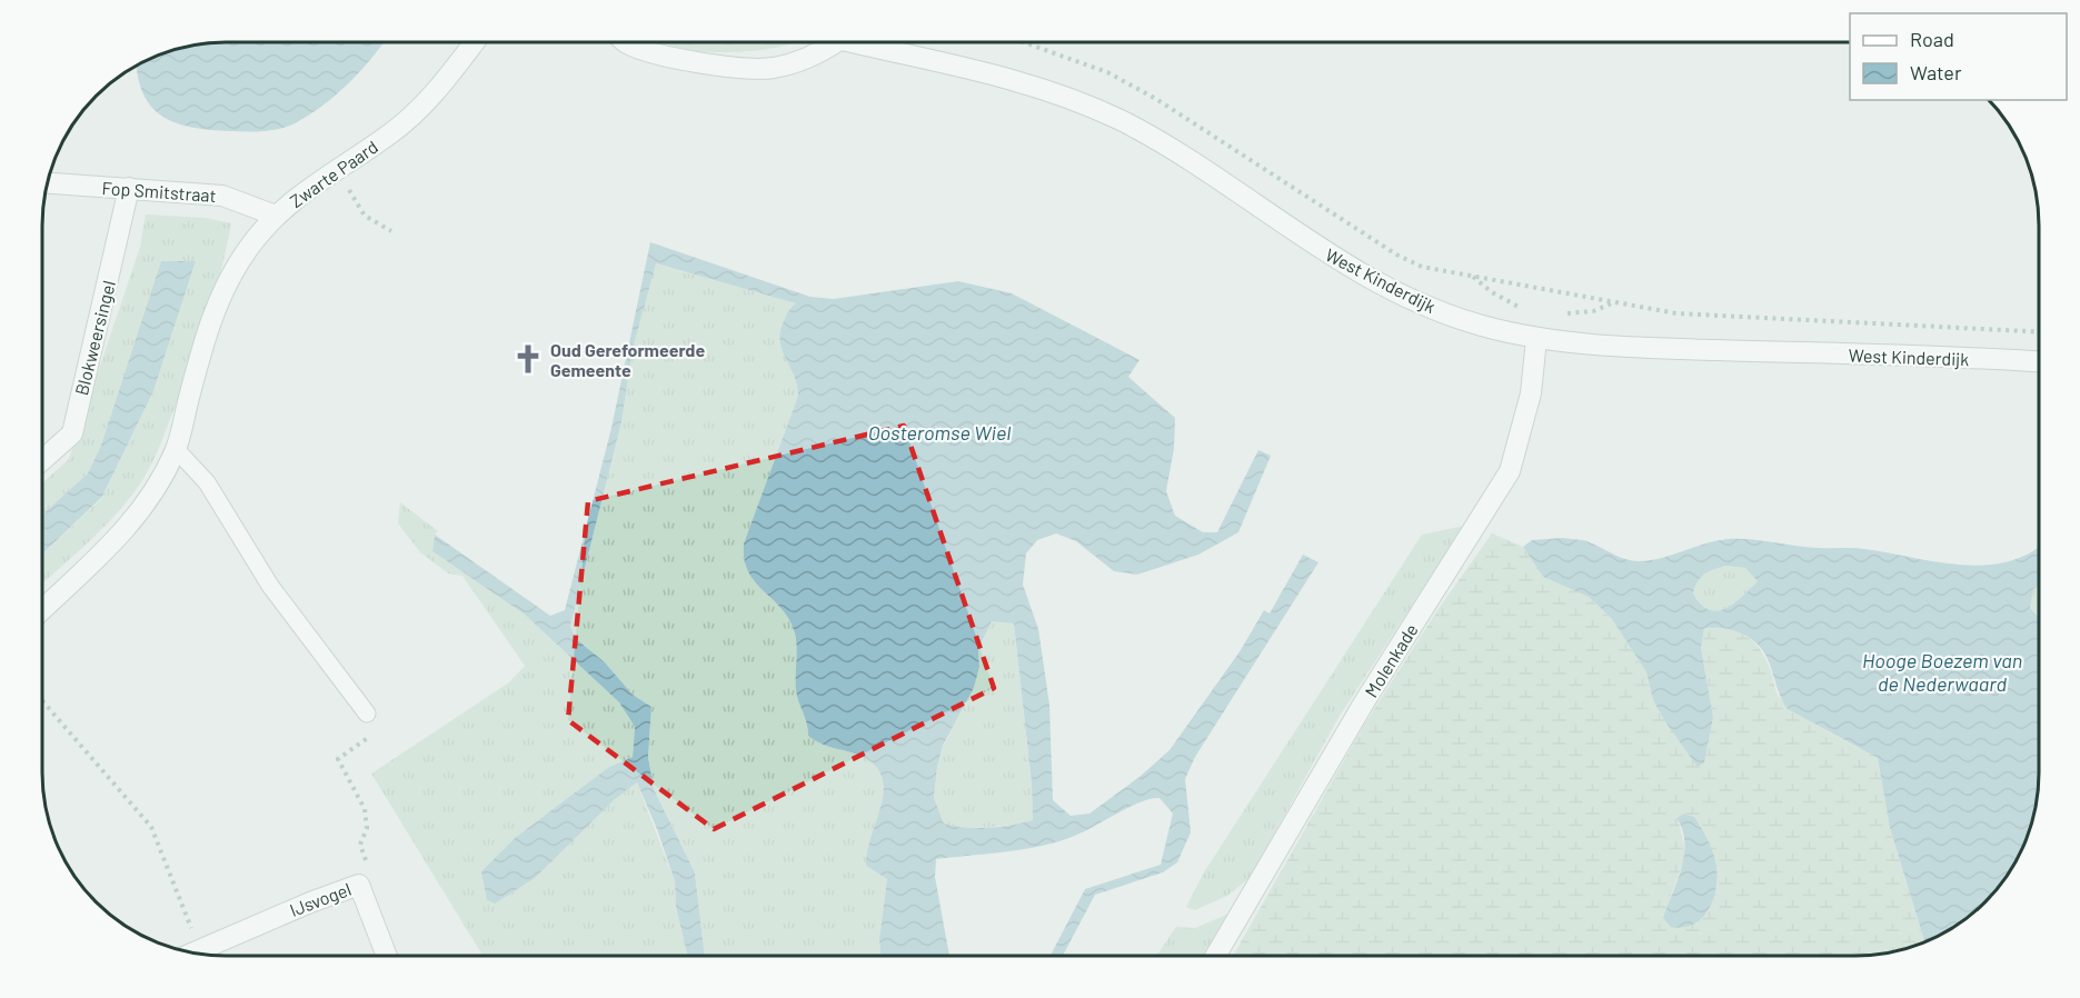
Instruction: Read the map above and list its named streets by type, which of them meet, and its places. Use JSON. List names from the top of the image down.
{
  "streets": {
    "street": [
      "Zwarte Paard",
      "Fop Smitstraat",
      "West Kinderdijk",
      "Blokweersingel",
      "Molenkade",
      "IJsvogel"
    ]
  },
  "crossings": [
    ["Zwarte Paard", "Fop Smitstraat"],
    ["Fop Smitstraat", "Blokweersingel"],
    ["West Kinderdijk", "Molenkade"]
  ],
  "water": ["Oosteromse Wiel", "Hooge Boezem van de Nederwaard"],
  "places": {
    "church": ["Oud Gereformeerde Gemeente"]
  },
  "legend": ["Road", "Water"]
}
